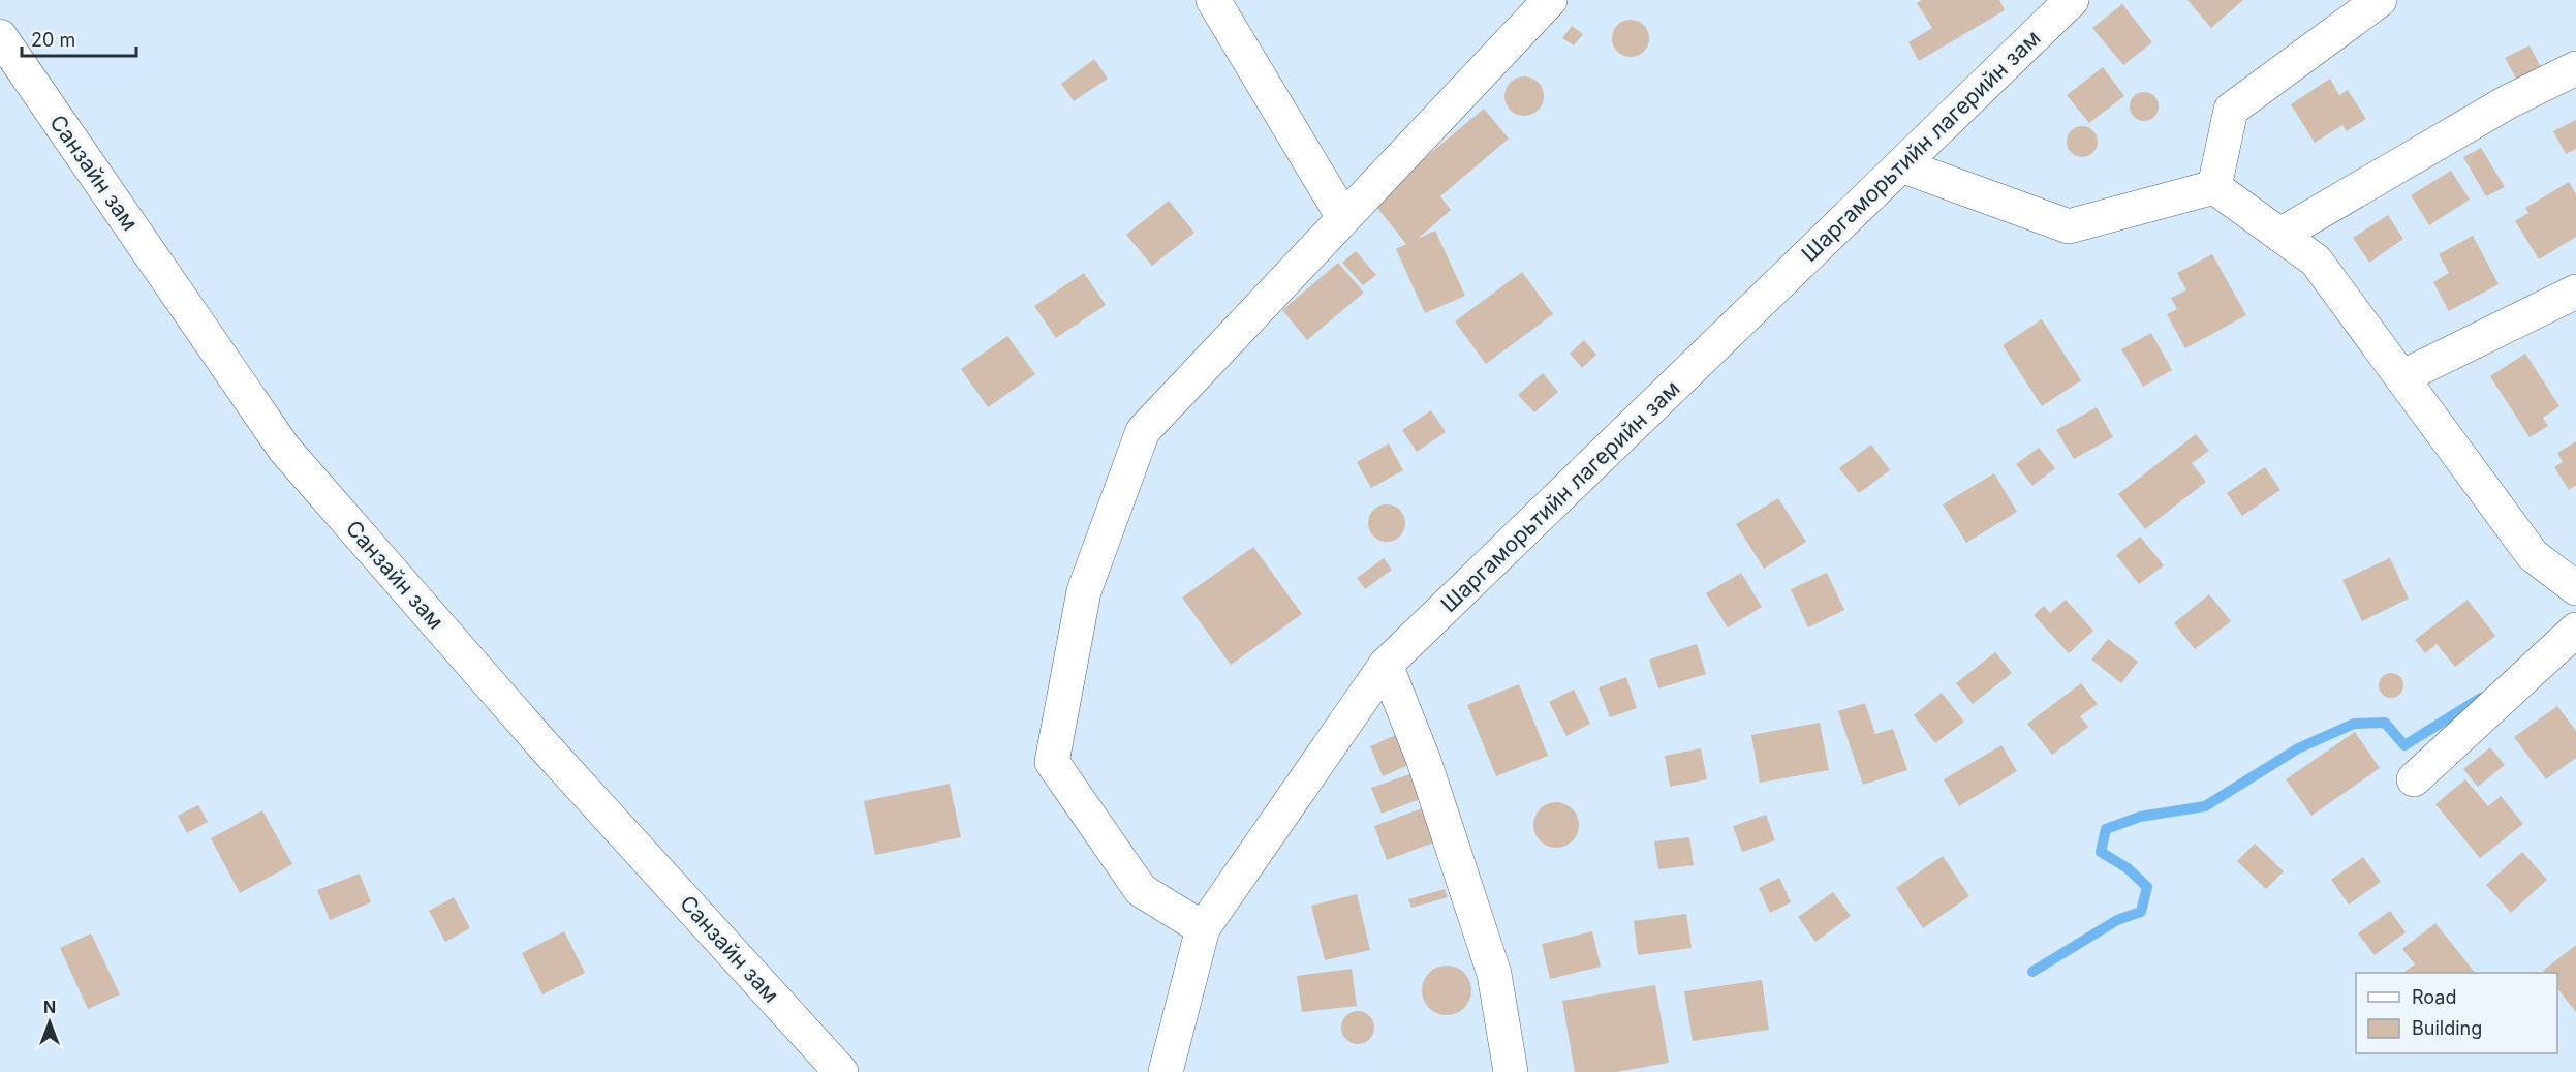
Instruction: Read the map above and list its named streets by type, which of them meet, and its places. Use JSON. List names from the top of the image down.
{
  "streets": {
    "street": ["Шаргаморьтийн лагерийн зам", "Санзайн зам"]
  },
  "legend": ["Road", "Building"],
  "scale_bar": "20 m",
  "north": "top"
}
